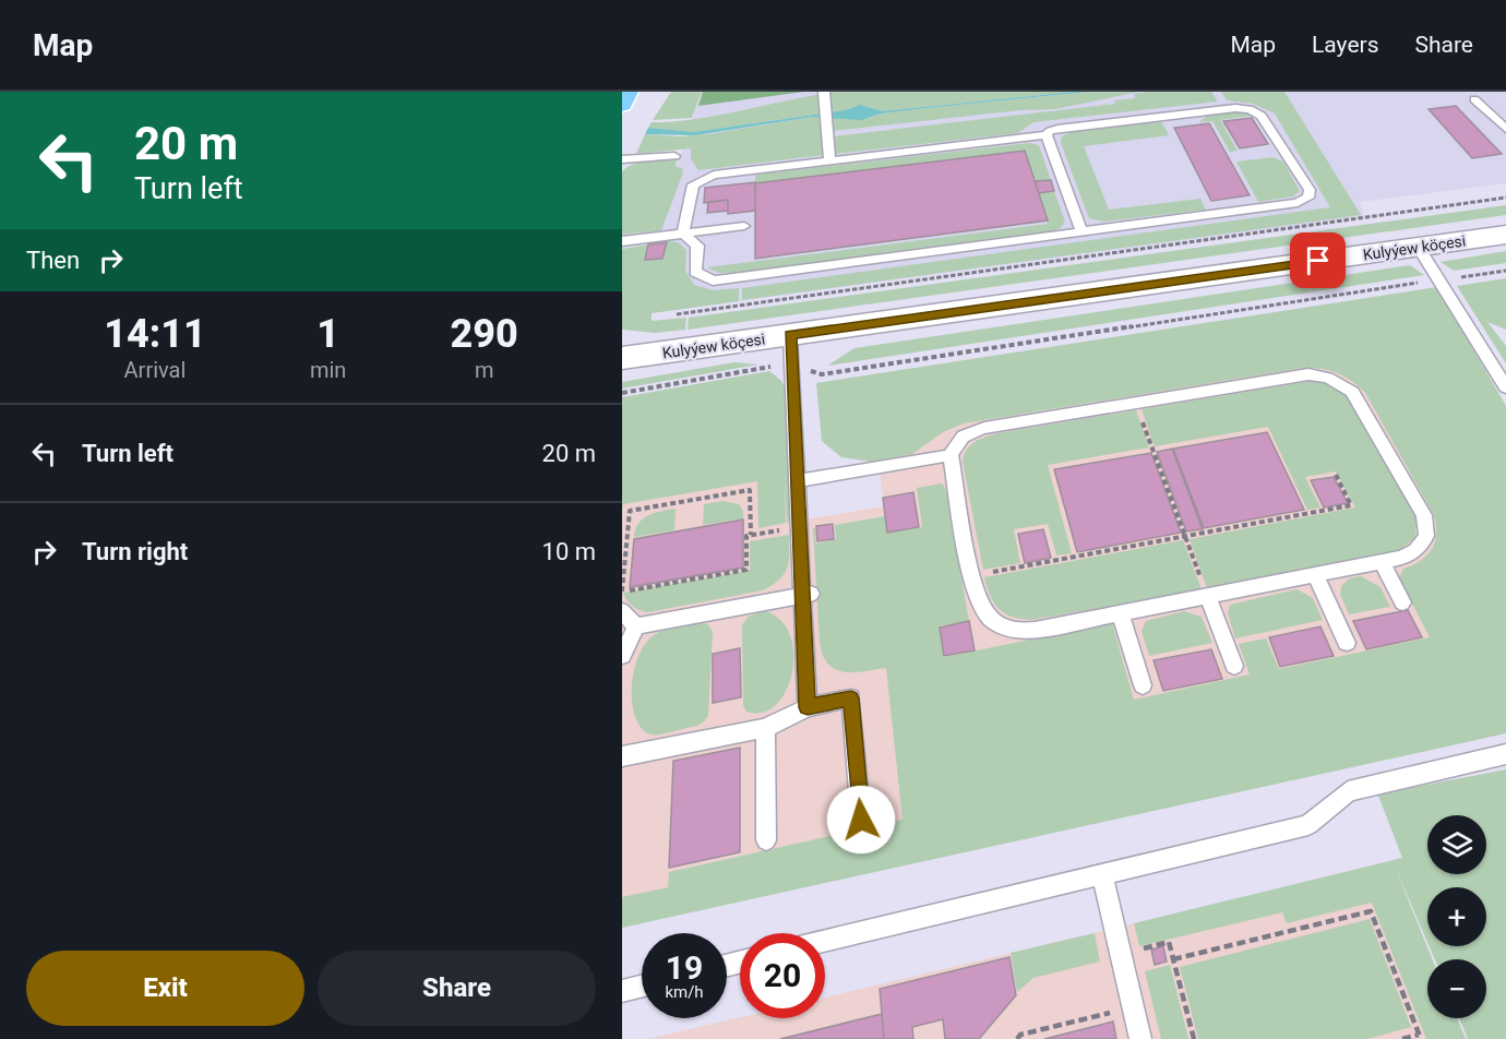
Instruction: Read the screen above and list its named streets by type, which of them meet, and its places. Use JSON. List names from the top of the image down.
{
  "streets": {
    "street": ["Kulyýew köçesi"]
  },
  "page": {
    "header": "Map",
    "nav": ["Map", "Layers", "Share"],
    "turn": ["20 m", "Turn left"],
    "then": "Then",
    "eta": [
      "14:11",
      "Arrival",
      "1",
      "min",
      "290",
      "m"
    ],
    "list": [
      {
        "name": "Turn left",
        "value": "20 m"
      },
      {
        "name": "Turn right",
        "value": "10 m"
      }
    ],
    "map_buttons": ["+", "−"],
    "speed": "19 km/h",
    "limit": "20",
    "buttons": ["Exit", "Share"]
  }
}
